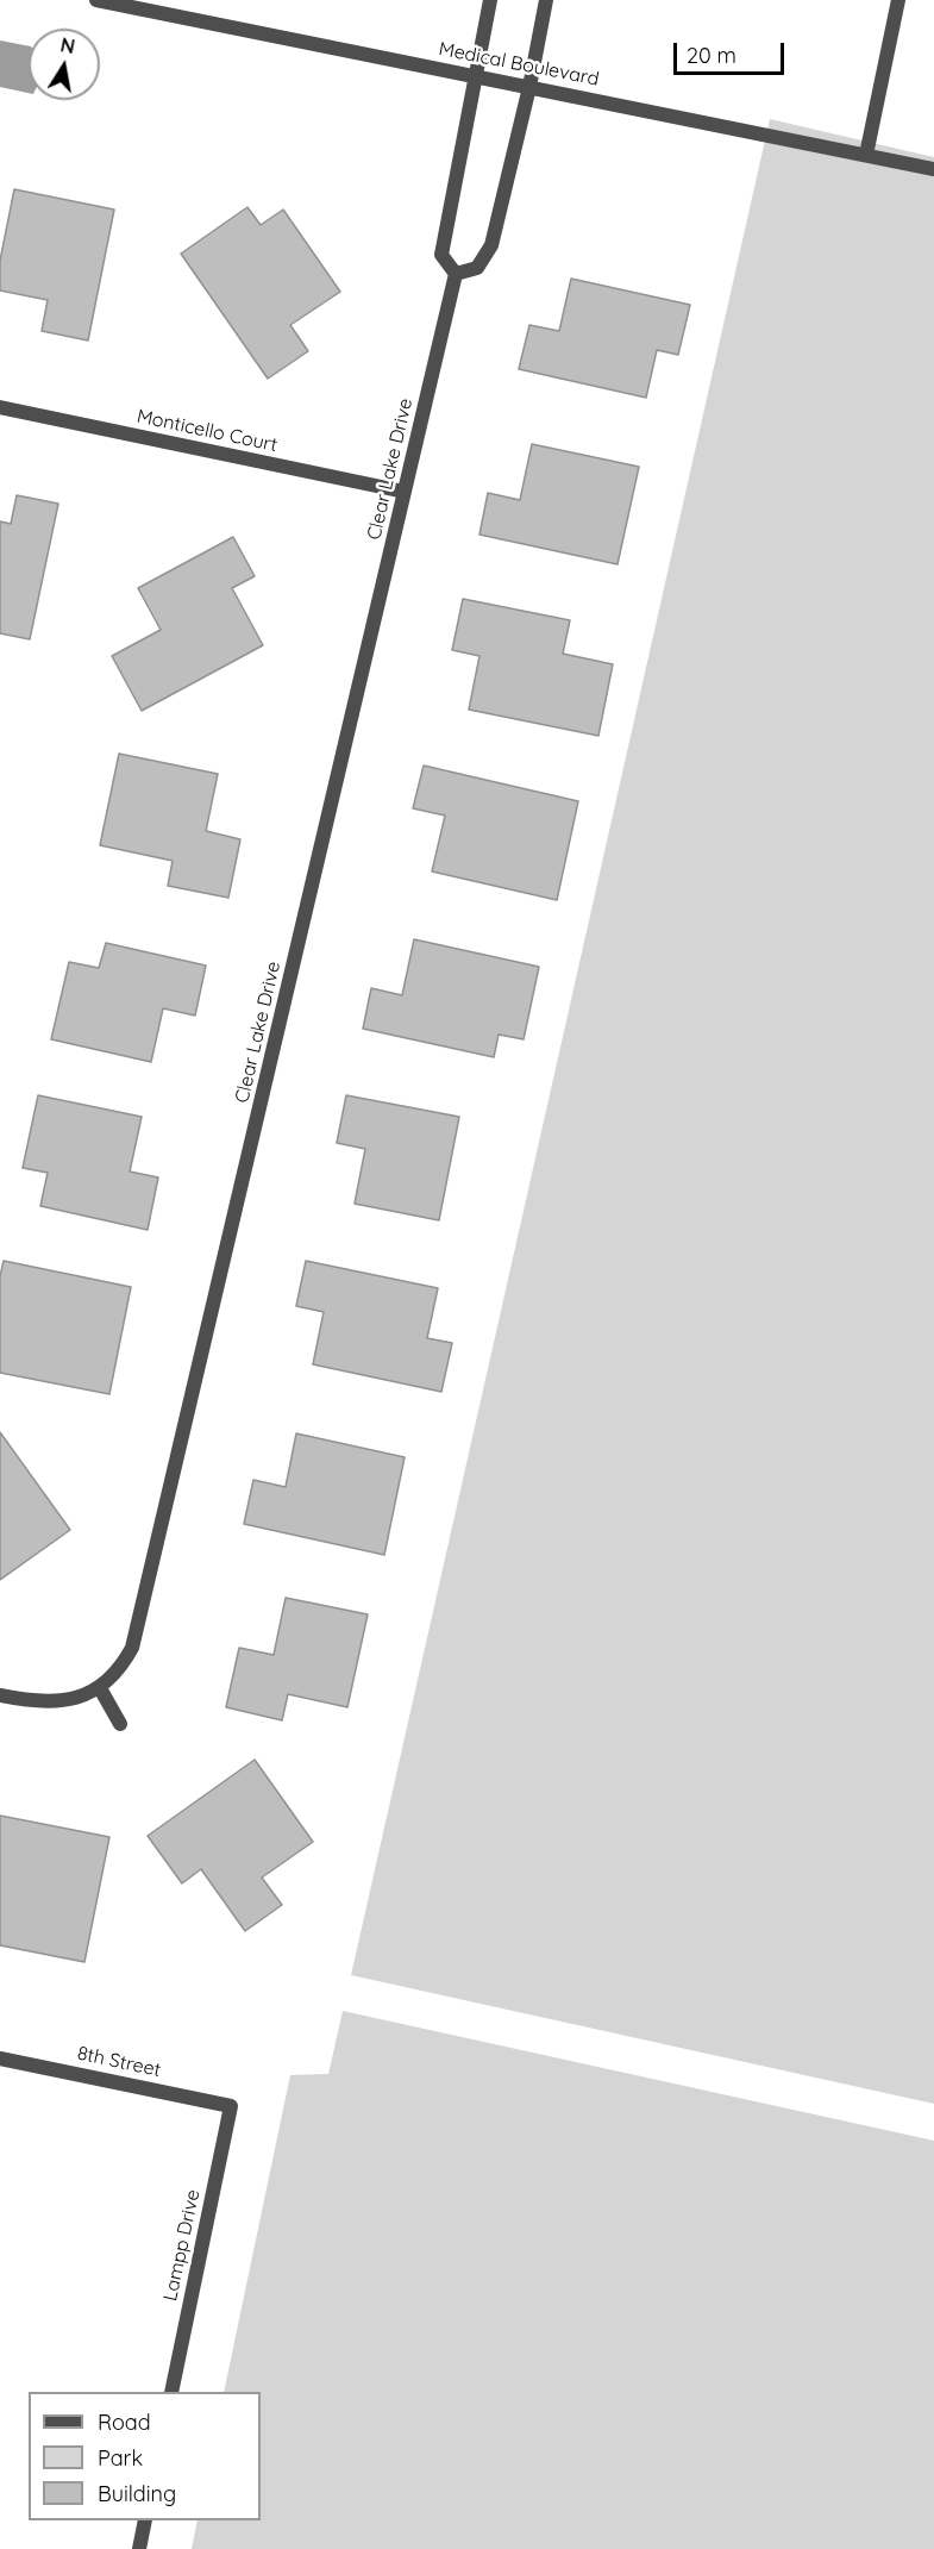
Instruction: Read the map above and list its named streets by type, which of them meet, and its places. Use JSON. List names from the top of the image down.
{
  "streets": {
    "street": [
      "Medical Boulevard",
      "Monticello Court",
      "Clear Lake Drive",
      "8th Street",
      "Lampp Drive"
    ]
  },
  "crossings": [
    ["Monticello Court", "Clear Lake Drive"],
    ["8th Street", "Lampp Drive"]
  ],
  "legend": ["Road", "Park", "Building"],
  "scale_bar": "20 m",
  "north": "top"
}
